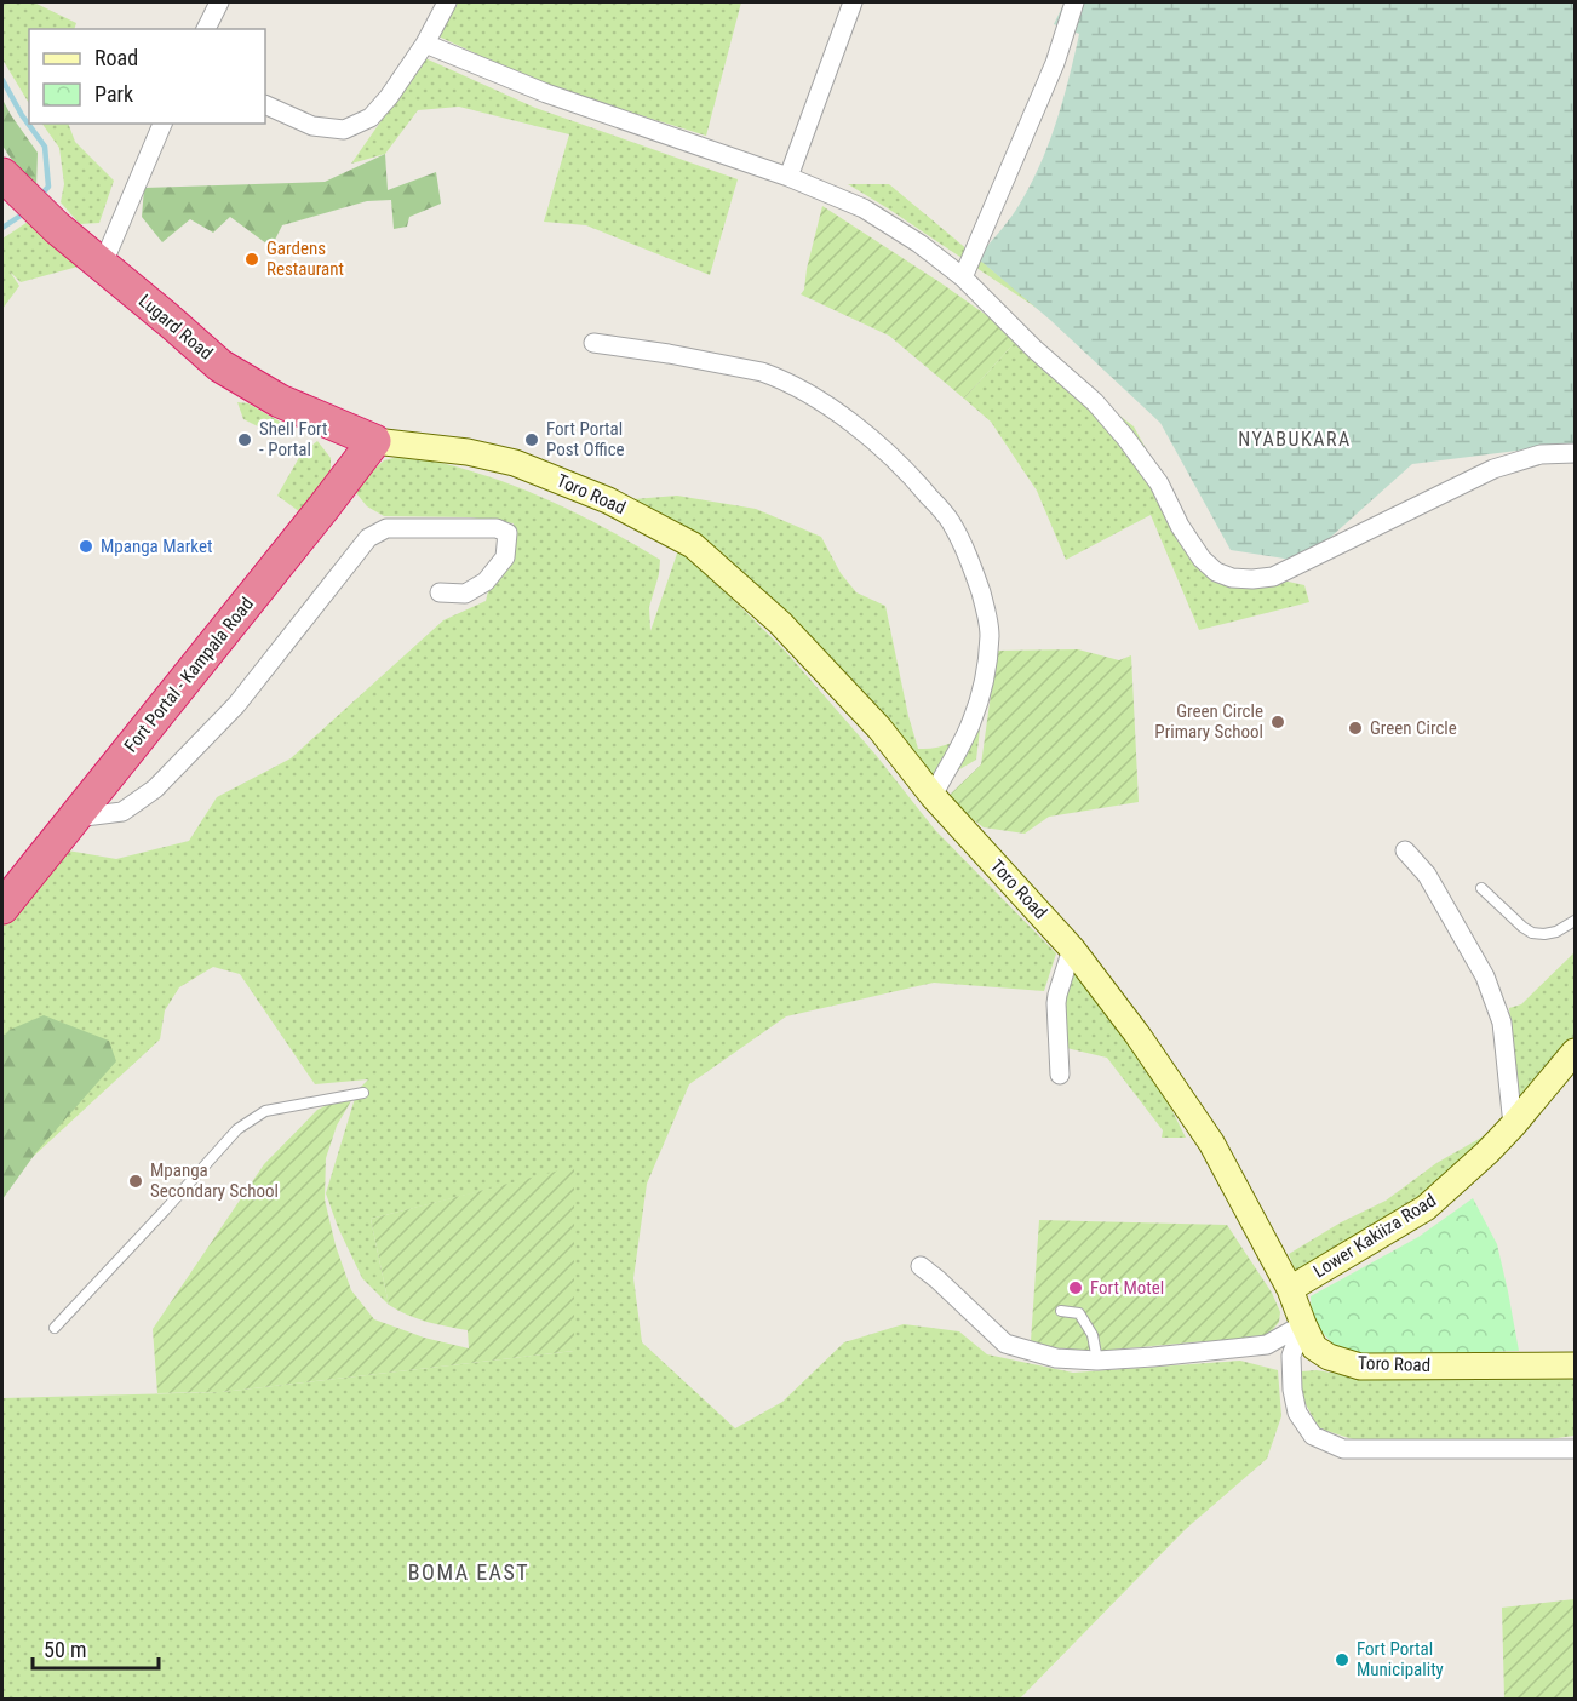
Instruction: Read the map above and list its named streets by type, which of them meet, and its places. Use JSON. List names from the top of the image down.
{
  "streets": {
    "highway": ["Lugard Road", "Fort Portal - Kampala Road"],
    "main road": ["Toro Road", "Lower Kakiiza Road"]
  },
  "crossings": [
    ["Lugard Road", "Toro Road"],
    ["Lugard Road", "Fort Portal - Kampala Road"],
    ["Toro Road", "Fort Portal - Kampala Road"],
    ["Toro Road", "Lower Kakiiza Road"]
  ],
  "districts": ["NYABUKARA", "BOMA EAST"],
  "places": [
    "Gardens Restaurant",
    "Shell Fort - Portal",
    "Fort Portal Post Office",
    "Mpanga Market",
    "Green Circle Primary School",
    "Green Circle",
    "Mpanga Secondary School",
    "Fort Motel",
    "Fort Portal Municipality"
  ],
  "legend": ["Road", "Park"],
  "scale_bar": "50 m"
}
